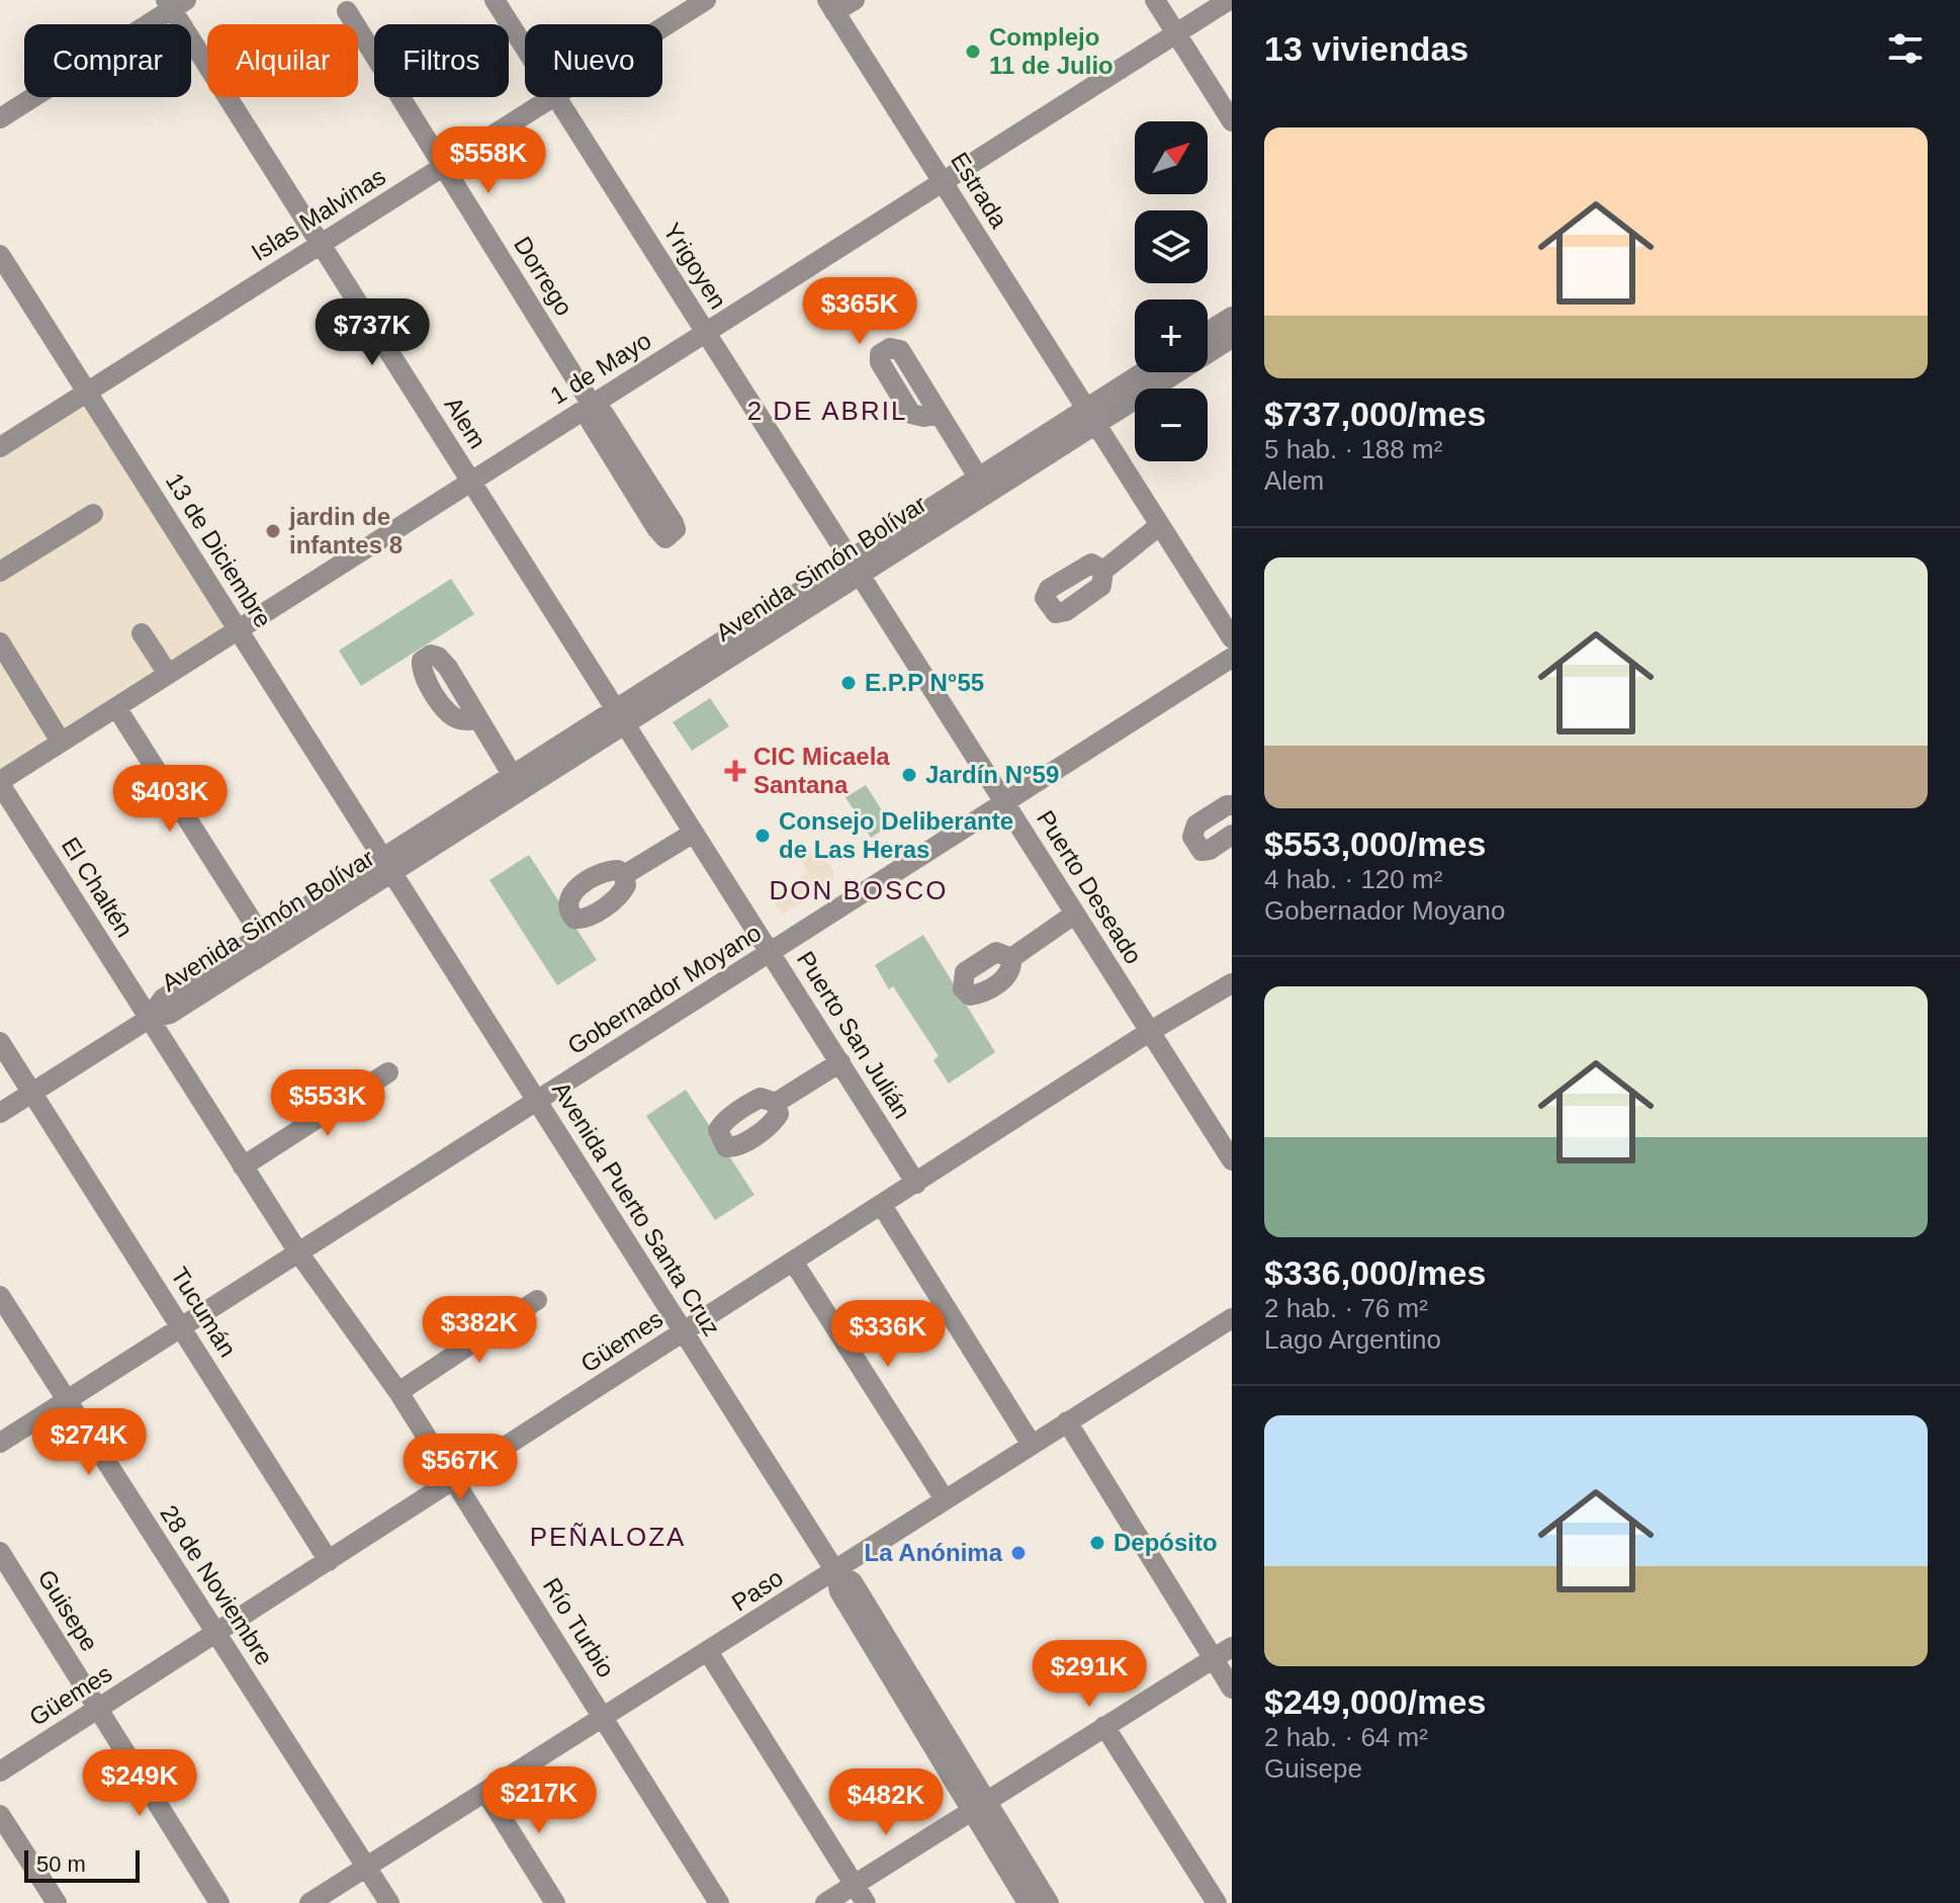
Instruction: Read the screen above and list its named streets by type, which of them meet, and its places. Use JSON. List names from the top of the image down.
{
  "streets": {
    "street": [
      "Estrada",
      "Islas Malvinas",
      "Yrigoyen",
      "Dorrego",
      "1 de Mayo",
      "Alem",
      "13 de Diciembre",
      "Avenida Simón Bolívar",
      "El Chaltén",
      "Puerto Deseado",
      "Gobernador Moyano",
      "Puerto San Julián",
      "Avenida Puerto Santa Cruz",
      "Tucumán",
      "Güemes",
      "28 de Noviembre",
      "Paso",
      "Guisepe",
      "Río Turbio"
    ]
  },
  "crossings": [
    ["Estrada", "1 de Mayo"],
    ["Estrada", "Avenida Simón Bolívar"],
    ["Islas Malvinas", "Dorrego"],
    ["Islas Malvinas", "Alem"],
    ["Islas Malvinas", "13 de Diciembre"],
    ["Yrigoyen", "1 de Mayo"],
    ["Yrigoyen", "Avenida Simón Bolívar"],
    ["Yrigoyen", "Puerto Deseado"],
    ["Dorrego", "1 de Mayo"],
    ["1 de Mayo", "Alem"],
    ["1 de Mayo", "13 de Diciembre"],
    ["1 de Mayo", "El Chaltén"],
    ["Alem", "Avenida Simón Bolívar"],
    ["Alem", "Puerto San Julián"],
    ["13 de Diciembre", "Avenida Simón Bolívar"],
    ["13 de Diciembre", "Avenida Puerto Santa Cruz"],
    ["Avenida Simón Bolívar", "El Chaltén"],
    ["Avenida Simón Bolívar", "Puerto Deseado"],
    ["Avenida Simón Bolívar", "Puerto San Julián"],
    ["Avenida Simón Bolívar", "Avenida Puerto Santa Cruz"],
    ["Avenida Simón Bolívar", "Río Turbio"],
    ["El Chaltén", "Río Turbio"],
    ["Puerto Deseado", "Gobernador Moyano"],
    ["Puerto Deseado", "Güemes"],
    ["Gobernador Moyano", "Puerto San Julián"],
    ["Gobernador Moyano", "Avenida Puerto Santa Cruz"],
    ["Gobernador Moyano", "Tucumán"],
    ["Gobernador Moyano", "28 de Noviembre"],
    ["Gobernador Moyano", "Río Turbio"],
    ["Puerto San Julián", "Güemes"],
    ["Avenida Puerto Santa Cruz", "Güemes"],
    ["Avenida Puerto Santa Cruz", "Paso"],
    ["Tucumán", "Güemes"],
    ["Güemes", "28 de Noviembre"],
    ["Güemes", "Guisepe"],
    ["Güemes", "Río Turbio"],
    ["28 de Noviembre", "Paso"],
    ["Paso", "Río Turbio"]
  ],
  "districts": ["2 DE ABRIL", "DON BOSCO", "PEÑALOZA"],
  "places": {
    "other": [
      "Complejo 11 de Julio",
      "jardin de infantes 8",
      "E.P.P N°55",
      "Jardín N°59",
      "Consejo Deliberante de Las Heras",
      "Depósito",
      "La Anónima"
    ],
    "health": ["CIC Micaela Santana"]
  },
  "scale_bar": "50 m",
  "north": "top right",
  "page": {
    "heading": "13 viviendas",
    "chip": [
      "Comprar",
      "Alquilar",
      "Filtros",
      "Nuevo"
    ],
    "list": [
      {
        "name": "$737,000/mes",
        "note": "5 hab. · 188 m² · Alem"
      },
      {
        "name": "$553,000/mes",
        "note": "4 hab. · 120 m² · Gobernador Moyano"
      },
      {
        "name": "$336,000/mes",
        "note": "2 hab. · 76 m² · Lago Argentino"
      },
      {
        "name": "$249,000/mes",
        "note": "2 hab. · 64 m² · Guisepe"
      }
    ],
    "map_buttons": ["+", "−"],
    "price": [
      "$558K",
      "$365K",
      "$737K",
      "$403K",
      "$553K",
      "$382K",
      "$336K",
      "$274K",
      "$567K",
      "$291K",
      "$249K",
      "$217K",
      "$482K"
    ],
    "scale": "50 m"
  }
}
